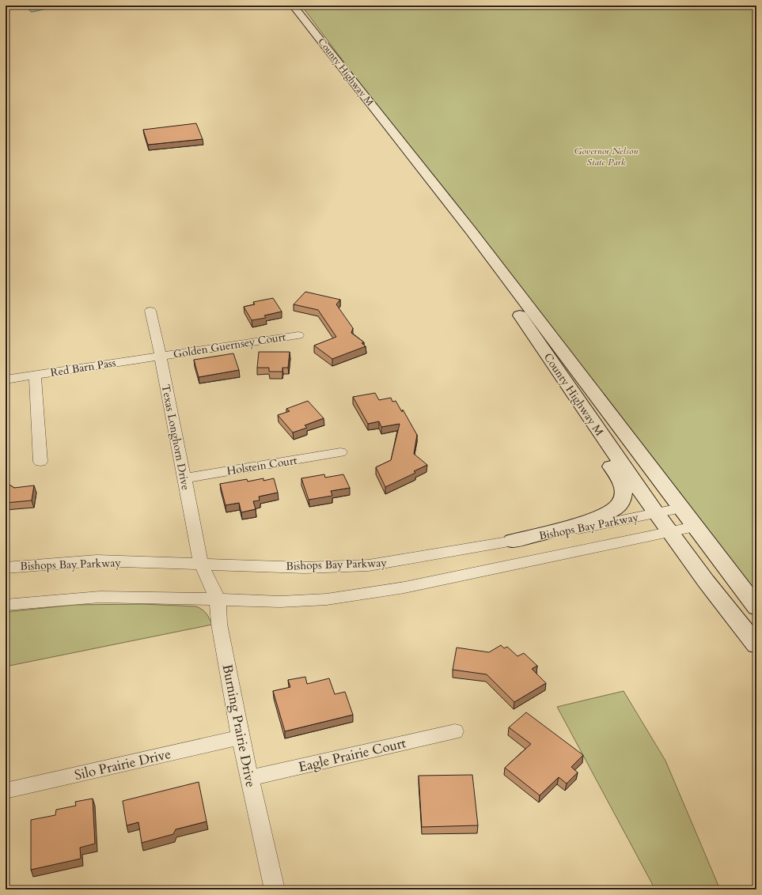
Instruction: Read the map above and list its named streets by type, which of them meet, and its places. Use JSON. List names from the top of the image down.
{
  "streets": {
    "main road": ["County Highway M"],
    "street": [
      "Golden Guernsey Court",
      "Red Barn Pass",
      "Texas Longhorn Drive",
      "Holstein Court",
      "Bishops Bay Parkway",
      "Burning Prairie Drive",
      "Eagle Prairie Court",
      "Silo Prairie Drive"
    ]
  },
  "crossings": [
    ["County Highway M", "Bishops Bay Parkway"],
    ["Golden Guernsey Court", "Red Barn Pass"],
    ["Golden Guernsey Court", "Texas Longhorn Drive"],
    ["Red Barn Pass", "Texas Longhorn Drive"],
    ["Texas Longhorn Drive", "Holstein Court"],
    ["Texas Longhorn Drive", "Bishops Bay Parkway"],
    ["Texas Longhorn Drive", "Burning Prairie Drive"],
    ["Bishops Bay Parkway", "Burning Prairie Drive"],
    ["Burning Prairie Drive", "Eagle Prairie Court"],
    ["Burning Prairie Drive", "Silo Prairie Drive"]
  ],
  "parks": ["Governor Nelson State Park"]
}
